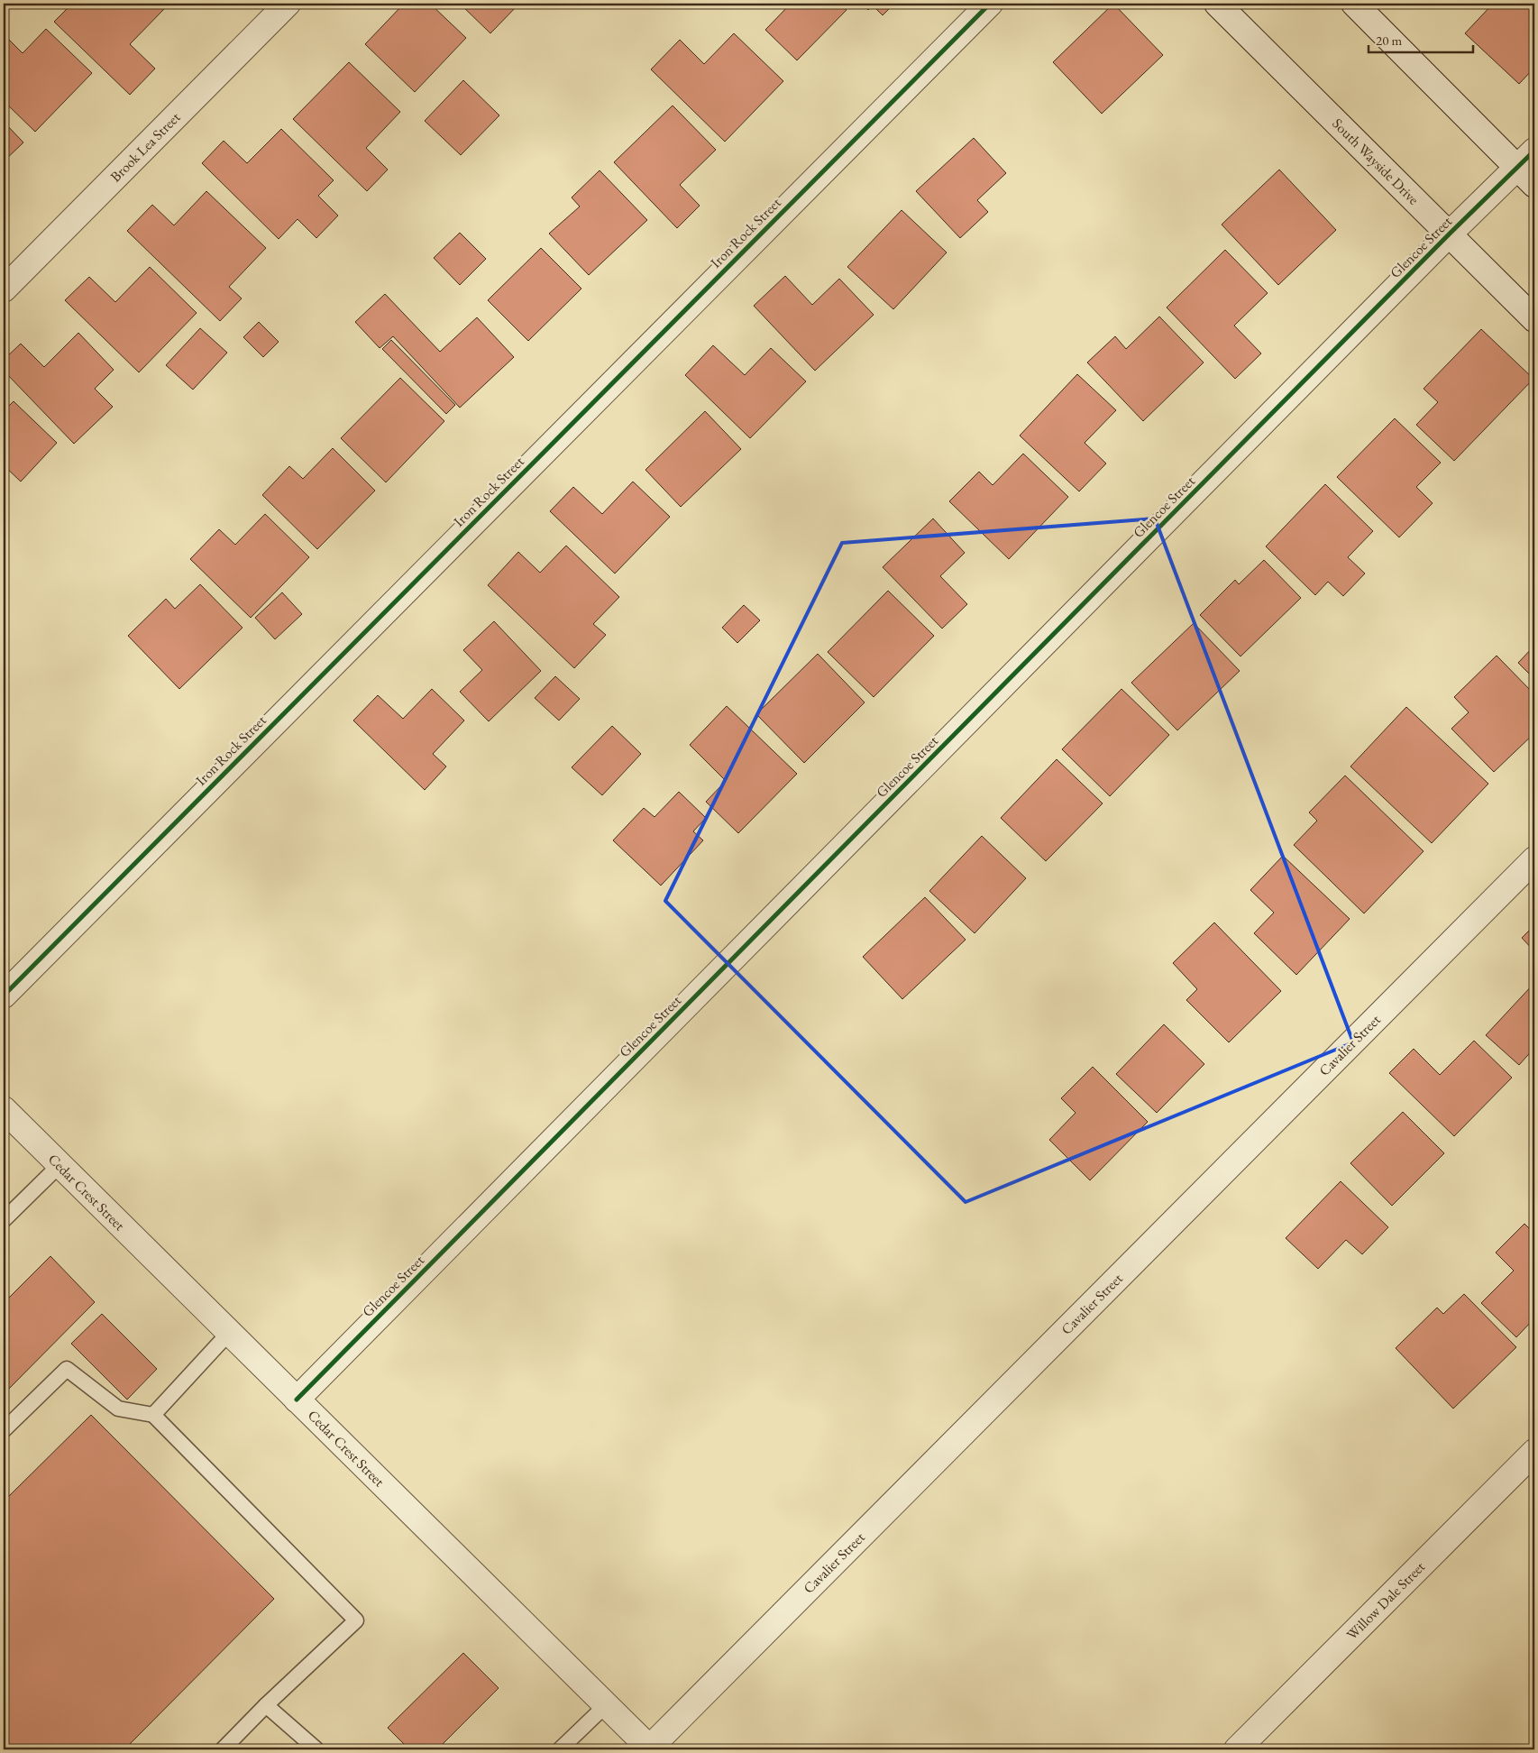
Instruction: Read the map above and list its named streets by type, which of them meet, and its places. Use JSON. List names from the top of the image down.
{
  "streets": {
    "street": [
      "Brook Lea Street",
      "South Wayside Drive",
      "Iron Rock Street",
      "Glencoe Street",
      "Cavalier Street",
      "Cedar Crest Street",
      "Willow Dale Street"
    ]
  },
  "crossings": [
    ["South Wayside Drive", "Glencoe Street"],
    ["Glencoe Street", "Cedar Crest Street"],
    ["Cavalier Street", "Cedar Crest Street"]
  ],
  "scale_bar": "20 m"
}
